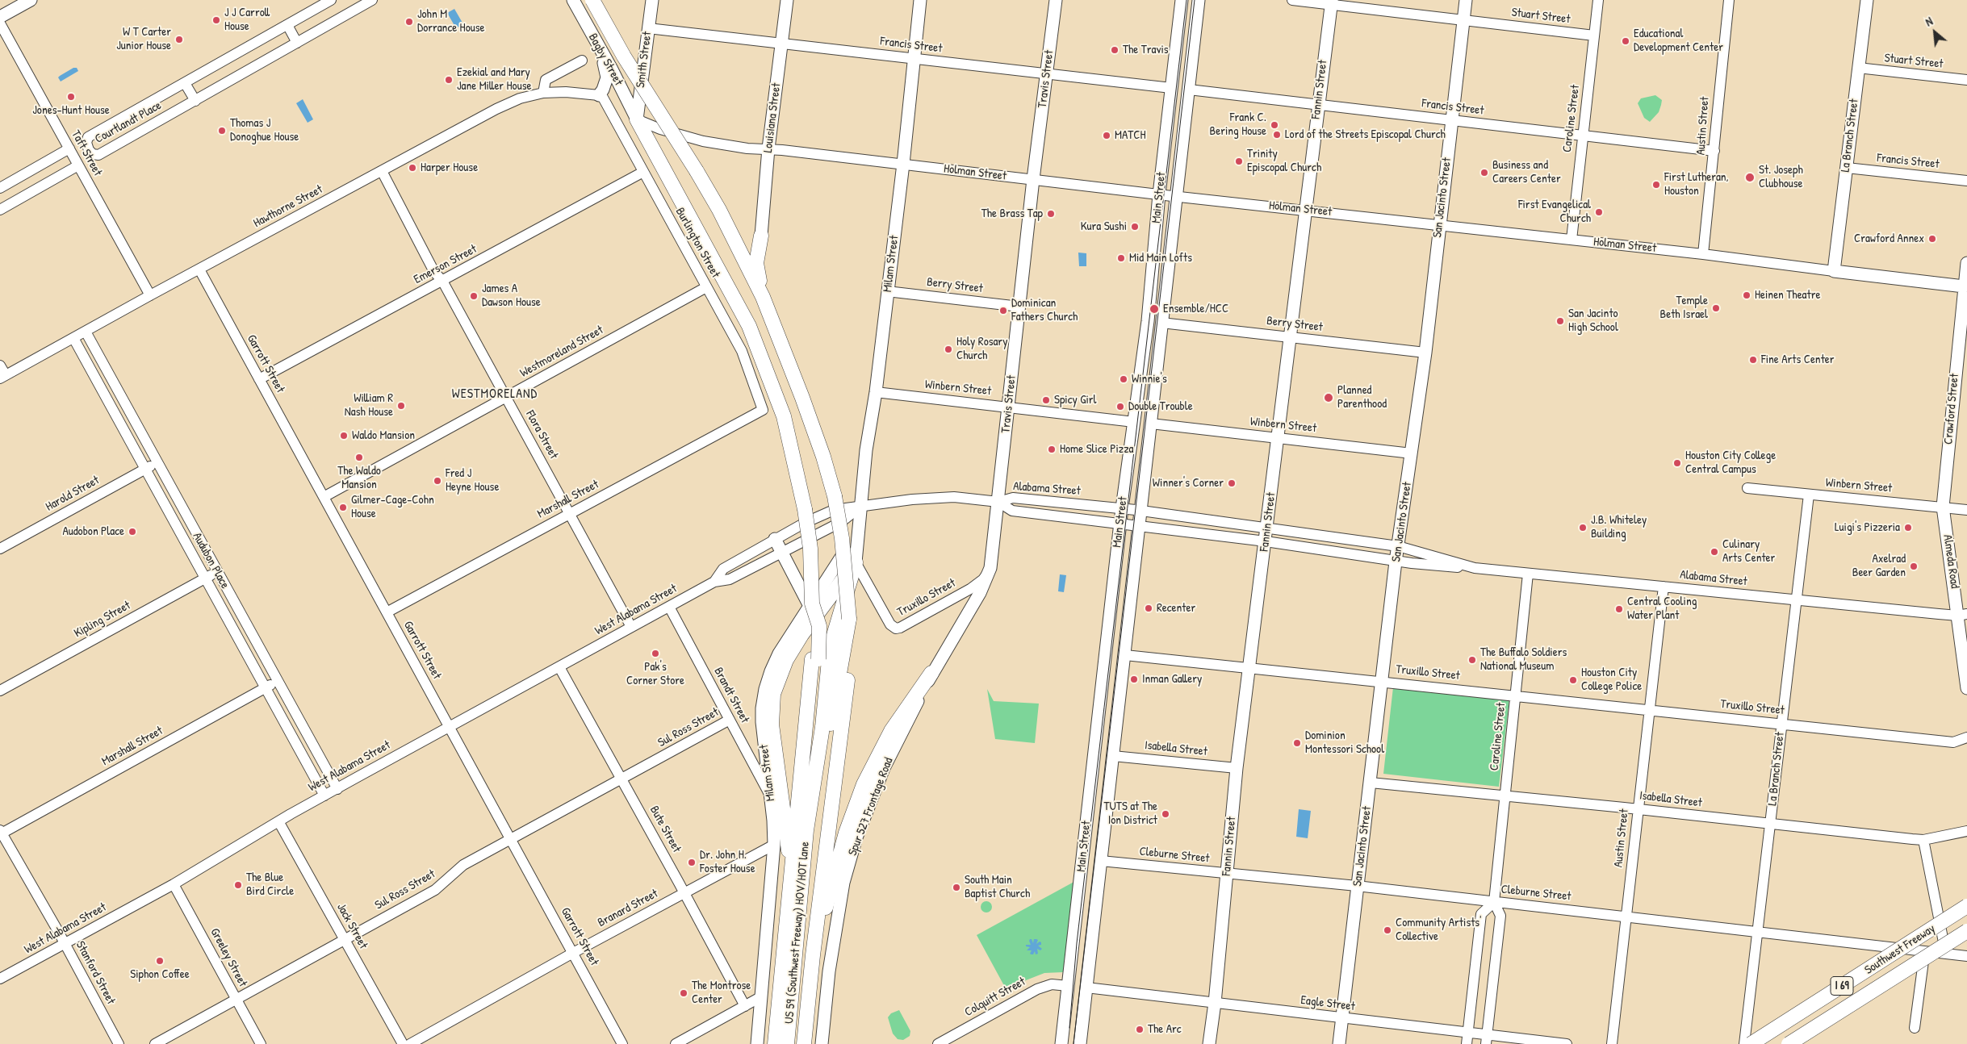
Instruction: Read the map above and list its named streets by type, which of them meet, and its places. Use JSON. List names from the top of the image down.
{
  "streets": {
    "highway": ["US 59 (Southwest Freeway) HOV/HOT lane", "Southwest Freeway", "I 69"],
    "main road": [
      "Bagby Street",
      "Smith Street",
      "Travis Street",
      "Fannin Street",
      "Louisiana Street",
      "La Branch Street",
      "Holman Street",
      "Main Street",
      "San Jacinto Street",
      "Milam Street",
      "Crawford Street",
      "Almeda Road",
      "Spur 527 Frontage Road"
    ],
    "street": [
      "Stuart Street",
      "Francis Street",
      "Caroline Street",
      "Courtlandt Place",
      "Austin Street",
      "Taft Street",
      "Hawthorne Street",
      "Burlington Street",
      "Emerson Street",
      "Berry Street",
      "Westmoreland Street",
      "Garrott Street",
      "Winbern Street",
      "Flora Street",
      "Alabama Street",
      "Harold Street",
      "Marshall Street",
      "Audubon Place",
      "Truxillo Street",
      "West Alabama Street",
      "Kipling Street",
      "Brandt Street",
      "Sul Ross Street",
      "Isabella Street",
      "Bute Street",
      "Cleburne Street",
      "Branard Street",
      "Jack Street",
      "Greeley Street",
      "Stanford Street",
      "Colquitt Street",
      "Eagle Street"
    ]
  },
  "crossings": [
    ["Stuart Street", "Fannin Street"],
    ["Stuart Street", "Caroline Street"],
    ["Stuart Street", "La Branch Street"],
    ["Stuart Street", "San Jacinto Street"],
    ["Francis Street", "Smith Street"],
    ["Francis Street", "Travis Street"],
    ["Francis Street", "Fannin Street"],
    ["Francis Street", "Louisiana Street"],
    ["Francis Street", "Caroline Street"],
    ["Francis Street", "Austin Street"],
    ["Francis Street", "La Branch Street"],
    ["Francis Street", "Main Street"],
    ["Francis Street", "San Jacinto Street"],
    ["Francis Street", "Milam Street"],
    ["Bagby Street", "Smith Street"],
    ["Bagby Street", "Holman Street"],
    ["Bagby Street", "US 59 (Southwest Freeway) HOV/HOT lane"],
    ["Smith Street", "Holman Street"],
    ["Smith Street", "US 59 (Southwest Freeway) HOV/HOT lane"],
    ["Travis Street", "Holman Street"],
    ["Travis Street", "Berry Street"],
    ["Travis Street", "Winbern Street"],
    ["Travis Street", "Alabama Street"],
    ["Travis Street", "Truxillo Street"],
    ["Travis Street", "West Alabama Street"],
    ["Travis Street", "Spur 527 Frontage Road"],
    ["Fannin Street", "Holman Street"],
    ["Fannin Street", "Berry Street"],
    ["Fannin Street", "Winbern Street"],
    ["Fannin Street", "Alabama Street"],
    ["Fannin Street", "Truxillo Street"],
    ["Fannin Street", "Isabella Street"],
    ["Fannin Street", "Cleburne Street"],
    ["Fannin Street", "Eagle Street"],
    ["Louisiana Street", "Holman Street"],
    ["Caroline Street", "Holman Street"],
    ["Caroline Street", "Alabama Street"],
    ["Caroline Street", "Truxillo Street"],
    ["Caroline Street", "Isabella Street"],
    ["Caroline Street", "Cleburne Street"],
    ["Caroline Street", "Eagle Street"],
    ["Austin Street", "Holman Street"],
    ["Austin Street", "Alabama Street"],
    ["Austin Street", "Truxillo Street"],
    ["Austin Street", "Isabella Street"],
    ["Austin Street", "Cleburne Street"],
    ["La Branch Street", "Holman Street"],
    ["La Branch Street", "Winbern Street"],
    ["La Branch Street", "Alabama Street"],
    ["La Branch Street", "Truxillo Street"],
    ["La Branch Street", "Isabella Street"],
    ["La Branch Street", "Cleburne Street"],
    ["Taft Street", "Hawthorne Street"],
    ["Holman Street", "Main Street"],
    ["Holman Street", "San Jacinto Street"],
    ["Holman Street", "Milam Street"],
    ["Holman Street", "Crawford Street"],
    ["Holman Street", "US 59 (Southwest Freeway) HOV/HOT lane"],
    ["Main Street", "Berry Street"],
    ["Main Street", "Winbern Street"],
    ["Main Street", "Alabama Street"],
    ["Main Street", "Truxillo Street"],
    ["Main Street", "Isabella Street"],
    ["Main Street", "Cleburne Street"],
    ["Main Street", "Colquitt Street"],
    ["Main Street", "Eagle Street"],
    ["San Jacinto Street", "Berry Street"],
    ["San Jacinto Street", "Winbern Street"],
    ["San Jacinto Street", "Alabama Street"],
    ["San Jacinto Street", "Truxillo Street"],
    ["San Jacinto Street", "Isabella Street"],
    ["San Jacinto Street", "Cleburne Street"],
    ["San Jacinto Street", "Eagle Street"],
    ["Hawthorne Street", "Burlington Street"],
    ["Hawthorne Street", "Garrott Street"],
    ["Hawthorne Street", "Flora Street"],
    ["Hawthorne Street", "Audubon Place"],
    ["Burlington Street", "Emerson Street"],
    ["Burlington Street", "Westmoreland Street"],
    ["Burlington Street", "Marshall Street"],
    ["Milam Street", "Berry Street"],
    ["Milam Street", "Winbern Street"],
    ["Milam Street", "Truxillo Street"],
    ["Milam Street", "West Alabama Street"],
    ["Milam Street", "Brandt Street"],
    ["Milam Street", "Branard Street"],
    ["Milam Street", "US 59 (Southwest Freeway) HOV/HOT lane"],
    ["Emerson Street", "Garrott Street"],
    ["Emerson Street", "Flora Street"],
    ["Westmoreland Street", "Garrott Street"],
    ["Westmoreland Street", "Flora Street"],
    ["Garrott Street", "Marshall Street"],
    ["Garrott Street", "West Alabama Street"],
    ["Garrott Street", "Sul Ross Street"],
    ["Garrott Street", "Branard Street"],
    ["Winbern Street", "Crawford Street"],
    ["Winbern Street", "Almeda Road"],
    ["Crawford Street", "Almeda Road"],
    ["Flora Street", "Marshall Street"],
    ["Flora Street", "West Alabama Street"],
    ["Alabama Street", "Almeda Road"],
    ["Alabama Street", "West Alabama Street"],
    ["Harold Street", "Audubon Place"],
    ["Marshall Street", "Audubon Place"],
    ["Marshall Street", "Stanford Street"],
    ["Audubon Place", "West Alabama Street"],
    ["Audubon Place", "Kipling Street"],
    ["West Alabama Street", "Brandt Street"],
    ["West Alabama Street", "Bute Street"],
    ["West Alabama Street", "Jack Street"],
    ["West Alabama Street", "Greeley Street"],
    ["West Alabama Street", "Stanford Street"],
    ["Brandt Street", "Sul Ross Street"],
    ["Sul Ross Street", "Bute Street"],
    ["Sul Ross Street", "Jack Street"],
    ["Sul Ross Street", "Greeley Street"],
    ["Bute Street", "Branard Street"]
  ],
  "districts": ["WESTMORELAND"],
  "places": [
    "J J Carroll House",
    "John M Dorrance House",
    "W T Carter Junior House",
    "Educational Development Center",
    "The Travis",
    "Ezekial and Mary Jane Miller House",
    "Jones-Hunt House",
    "Frank C. Bering House",
    "Thomas J Donoghue House",
    "Lord of the Streets Episcopal Church",
    "MATCH",
    "Trinity Episcopal Church",
    "Harper House",
    "Business and Careers Center",
    "St. Joseph Clubhouse",
    "First Lutheran, Houston",
    "First Evangelical Church",
    "The Brass Tap",
    "Kura Sushi",
    "Crawford Annex",
    "Mid Main Lofts",
    "Heinen Theatre",
    "James A Dawson House",
    "Temple Beth Israel",
    "Ensemble/HCC",
    "Dominican Fathers Church",
    "San Jacinto High School",
    "Holy Rosary Church",
    "Fine Arts Center",
    "Winnie's",
    "Planned Parenthood",
    "Spicy Girl",
    "William R Nash House",
    "Double Trouble",
    "Waldo Mansion",
    "Home Slice Pizza",
    "The Waldo Mansion",
    "Houston City College Central Campus",
    "Fred J Heyne House",
    "Winner's Corner",
    "Gilmer-Cage-Cohn House",
    "J.B. Whiteley Building",
    "Luigi's Pizzeria",
    "Audobon Place",
    "Culinary Arts Center",
    "Axelrad Beer Garden",
    "Recenter",
    "Central Cooling Water Plant",
    "Pak's Corner Store",
    "The Buffalo Soldiers National Museum",
    "Inman Gallery",
    "Houston City College Police",
    "Dominion Montessori School",
    "TUTS at The Ion District",
    "Dr. John H. Foster House",
    "The Blue Bird Circle",
    "South Main Baptist Church",
    "Community Artists' Collective",
    "Siphon Coffee",
    "The Montrose Center",
    "The Arc"
  ],
  "north": "top left"
}
